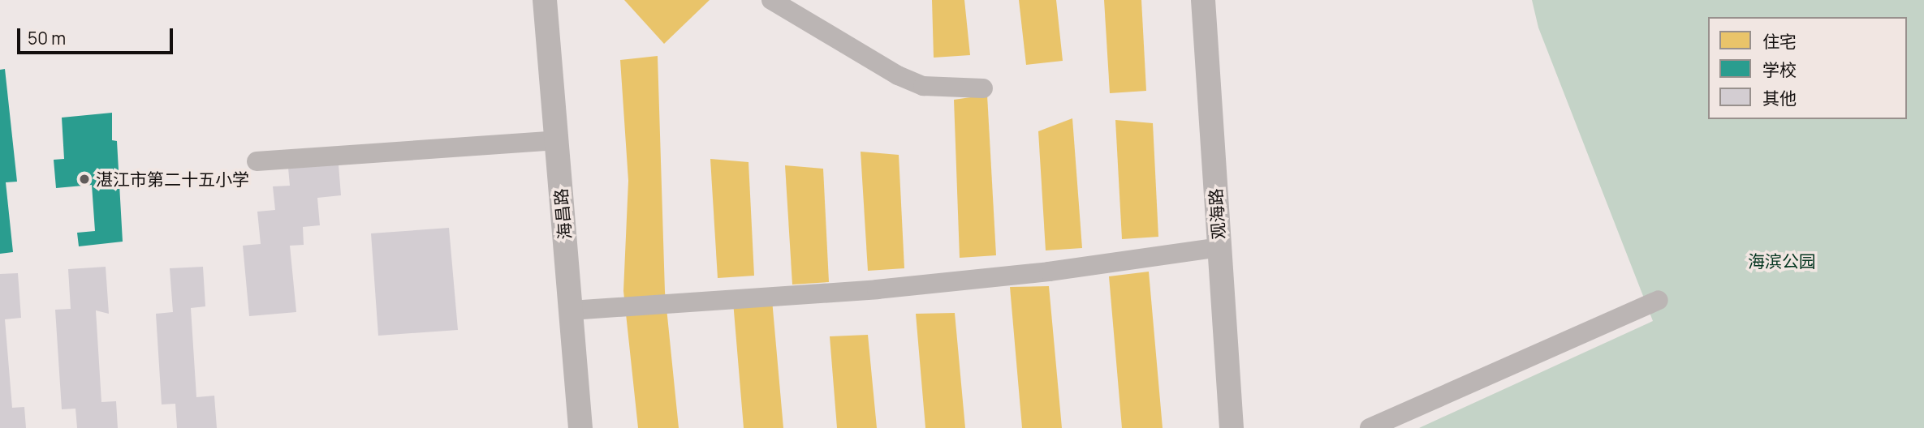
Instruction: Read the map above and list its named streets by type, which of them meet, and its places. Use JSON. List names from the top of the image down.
{
  "streets": {
    "street": ["海昌路", "观海路"]
  },
  "parks": ["海滨公园"],
  "places": ["湛江市第二十五小学"],
  "legend": ["住宅", "学校", "其他"],
  "scale_bar": "50 m"
}
